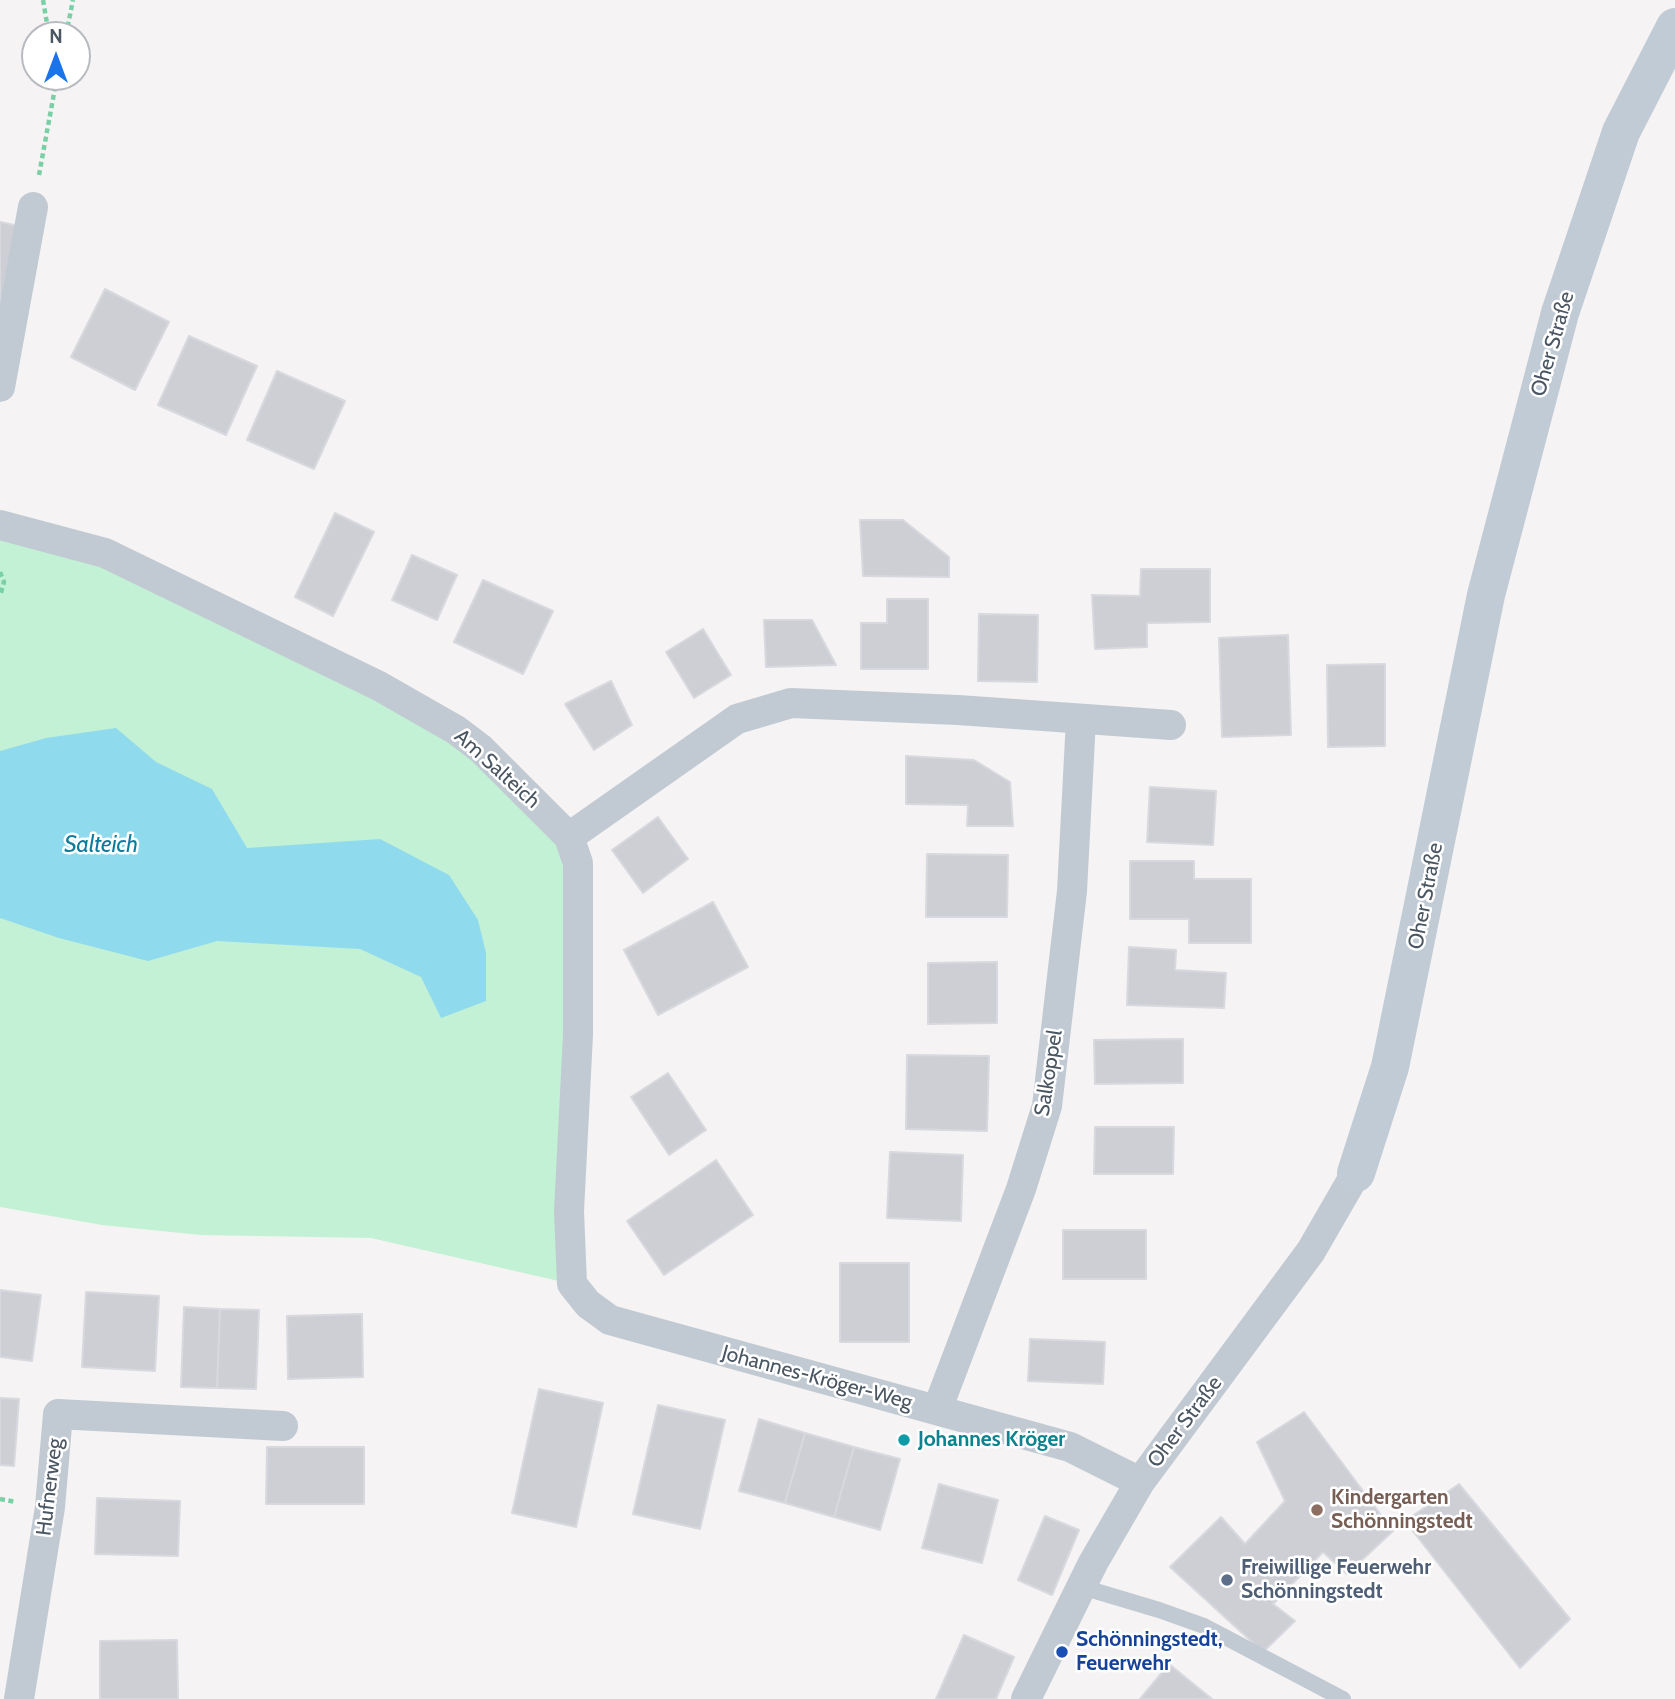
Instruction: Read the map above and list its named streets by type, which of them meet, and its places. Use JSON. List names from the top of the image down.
{
  "streets": {
    "street": [
      "Oher Straße",
      "Am Salteich",
      "Salkoppel",
      "Johannes-Kröger-Weg",
      "Hufnerweg"
    ]
  },
  "crossings": [
    ["Oher Straße", "Johannes-Kröger-Weg"],
    ["Am Salteich", "Johannes-Kröger-Weg"],
    ["Salkoppel", "Johannes-Kröger-Weg"]
  ],
  "water": ["Salteich"],
  "places": [
    "Johannes Kröger",
    "Kindergarten Schönningstedt",
    "Freiwillige Feuerwehr Schönningstedt",
    "Schönningstedt, Feuerwehr"
  ],
  "north": "top"
}
